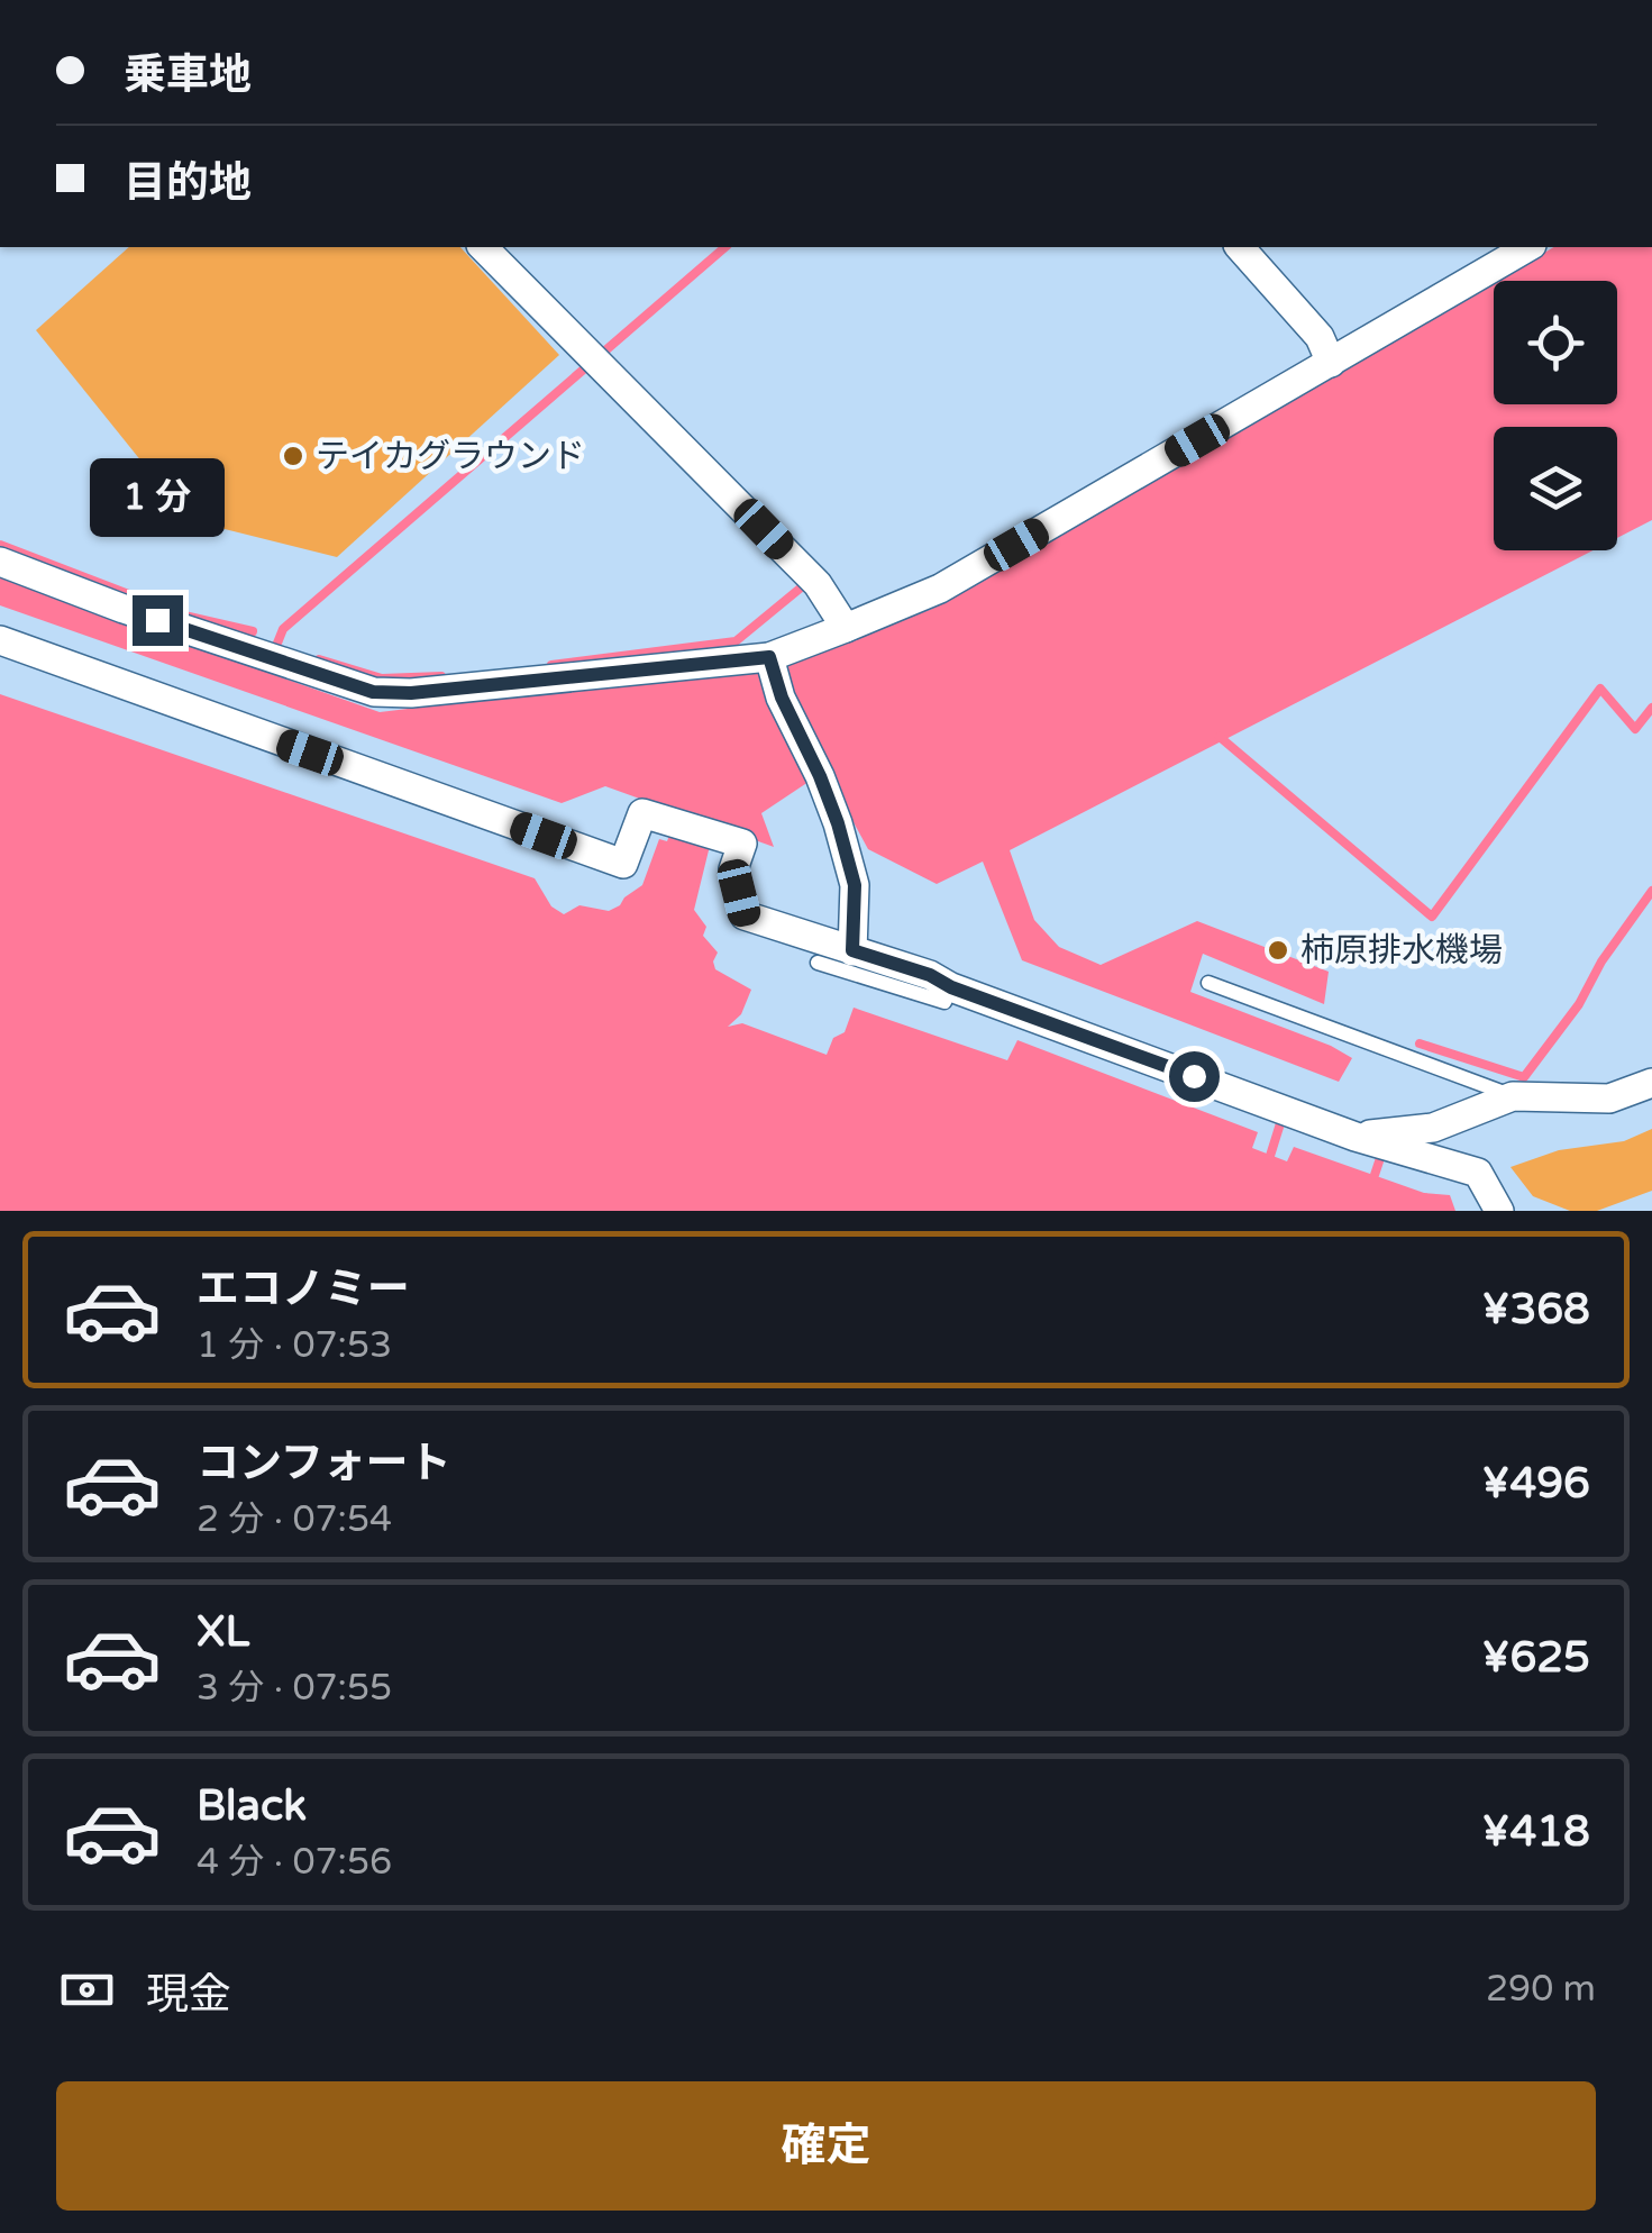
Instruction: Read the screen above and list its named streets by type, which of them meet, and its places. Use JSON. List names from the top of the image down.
{
  "places": ["テイカグラウンド", "柿原排水機場"],
  "page": {
    "banner": ["乗車地", "目的地"],
    "bubble": "1 分",
    "list": [
      {
        "name": "エコノミー",
        "note": "1 分 · 07:53",
        "value": "¥368"
      },
      {
        "name": "コンフォート",
        "note": "2 分 · 07:54",
        "value": "¥496"
      },
      {
        "name": "XL",
        "note": "3 分 · 07:55",
        "value": "¥625"
      },
      {
        "name": "Black",
        "note": "4 分 · 07:56",
        "value": "¥418"
      }
    ],
    "pay": ["現金", "290 m"],
    "buttons": "確定"
  }
}
